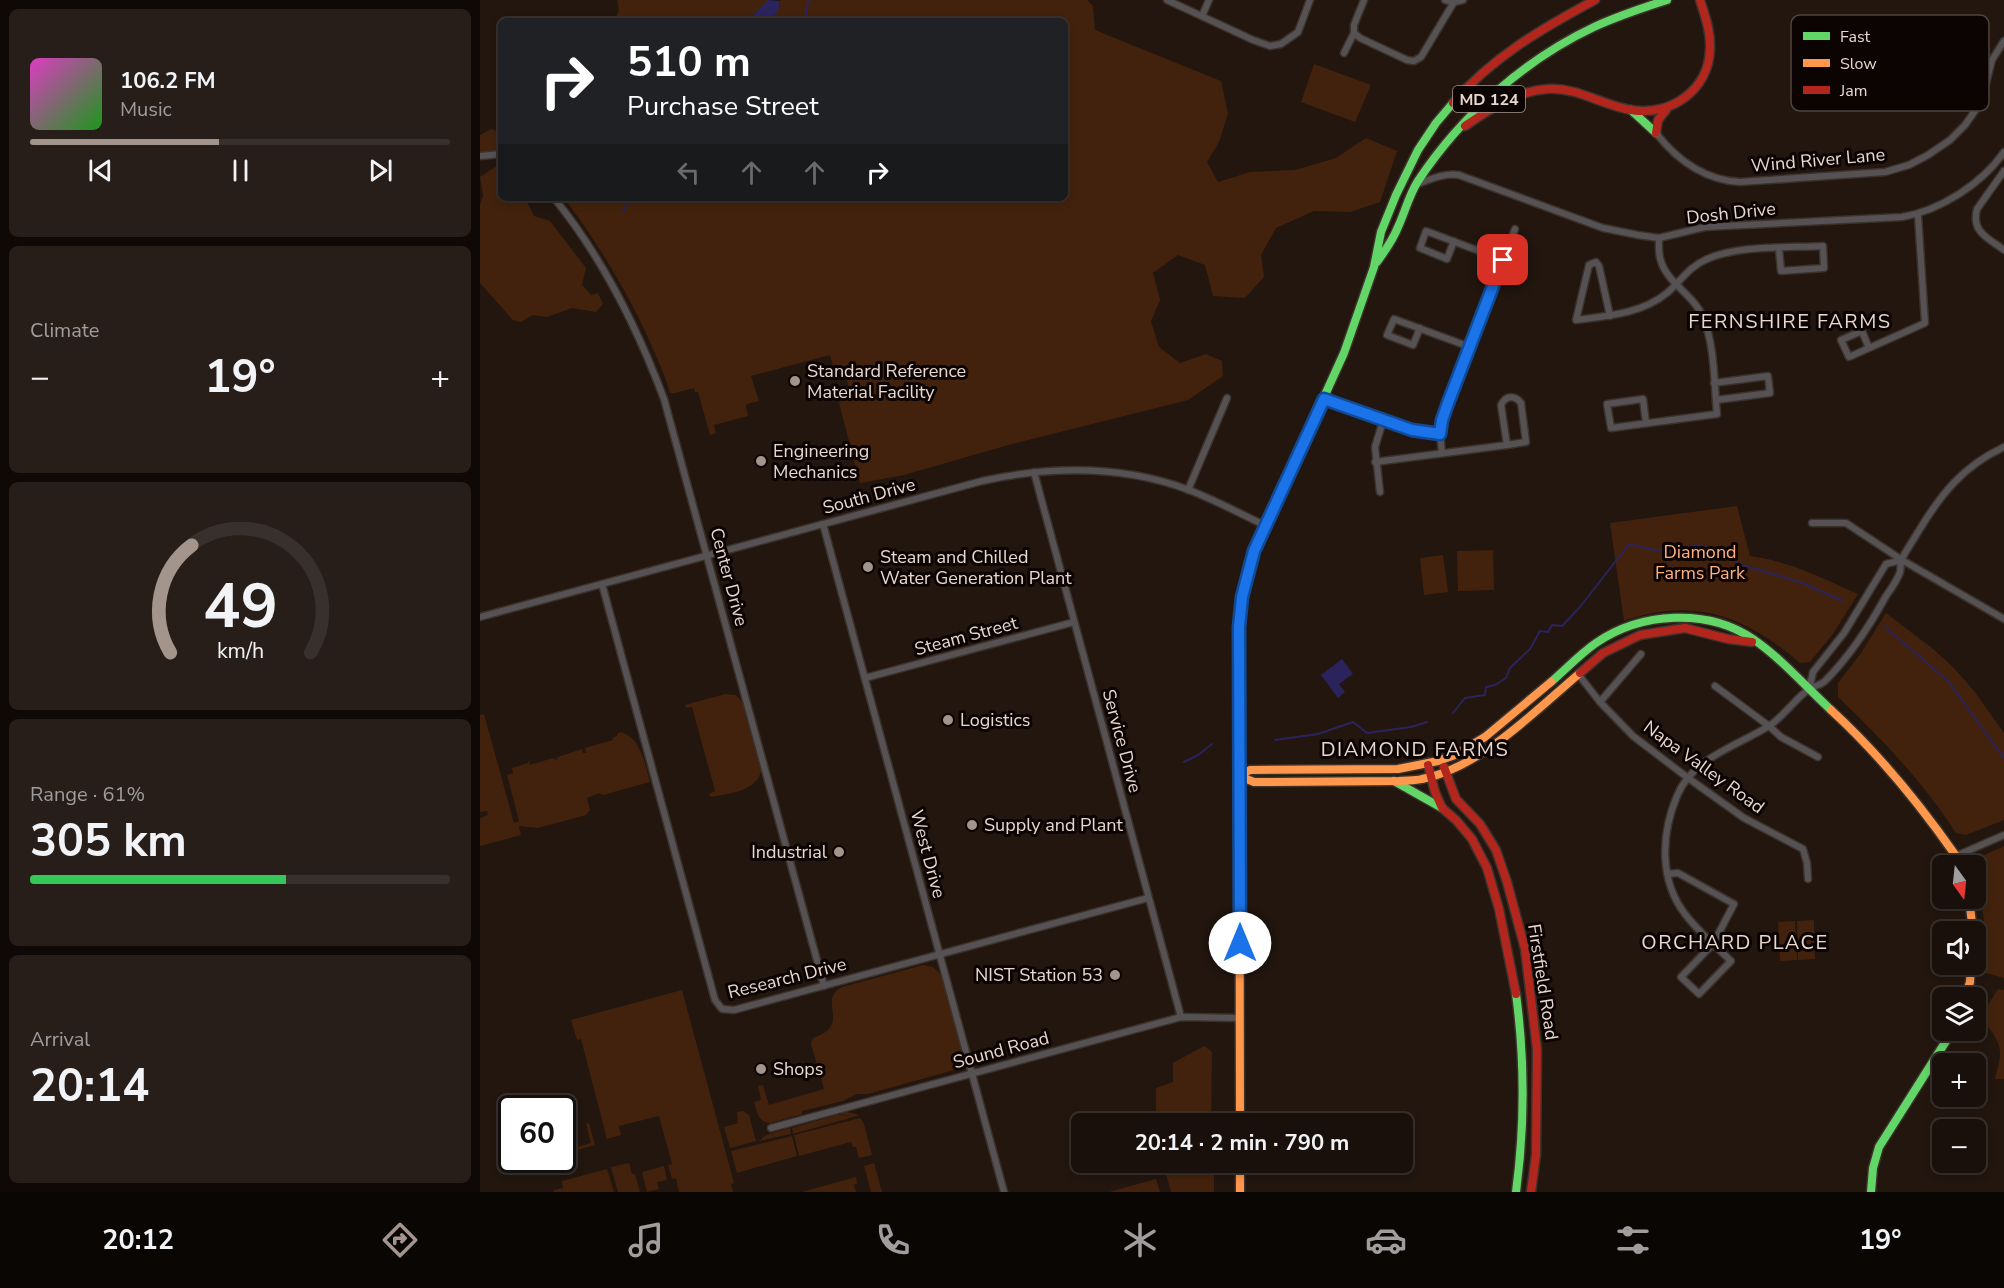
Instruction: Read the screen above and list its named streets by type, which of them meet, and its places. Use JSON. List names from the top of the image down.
{
  "streets": {
    "street": [
      "MD 124",
      "Wind River Lane",
      "Dosh Drive",
      "South Drive",
      "Center Drive",
      "Steam Street",
      "Service Drive",
      "Napa Valley Road",
      "West Drive",
      "Research Drive",
      "Firstfield Road",
      "Sound Road"
    ]
  },
  "crossings": [
    ["MD 124", "Dosh Drive"],
    ["MD 124", "South Drive"],
    ["MD 124", "Sound Road"],
    ["South Drive", "Center Drive"],
    ["South Drive", "Service Drive"],
    ["South Drive", "West Drive"],
    ["South Drive", "Research Drive"],
    ["Center Drive", "Research Drive"],
    ["Steam Street", "Service Drive"],
    ["Steam Street", "West Drive"],
    ["Service Drive", "Research Drive"],
    ["Service Drive", "Sound Road"],
    ["West Drive", "Research Drive"],
    ["West Drive", "Sound Road"]
  ],
  "districts": ["FERNSHIRE FARMS", "DIAMOND FARMS", "ORCHARD PLACE"],
  "parks": ["Diamond Farms Park"],
  "places": [
    "Standard Reference Material Facility",
    "Engineering Mechanics",
    "Steam and Chilled Water Generation Plant",
    "Logistics",
    "Supply and Plant",
    "Industrial",
    "NIST Station 53",
    "Shops"
  ],
  "legend": ["Fast", "Slow", "Jam"],
  "north": "bottom",
  "page": {
    "turn": ["510 m", "Purchase Street"],
    "song": ["106.2 FM", "Music"],
    "tile": [
      "Climate",
      ["Range · 61%", "305 km"],
      ["Arrival", "20:14"]
    ],
    "heat": ["−", "19°", "+"],
    "map_buttons": ["+", "−"],
    "limit": "60",
    "trip": "20:14 · 2 min · 790 m",
    "tabs": ["20:12", "19°"],
    "gauge": ["49", "km/h"]
  }
}
